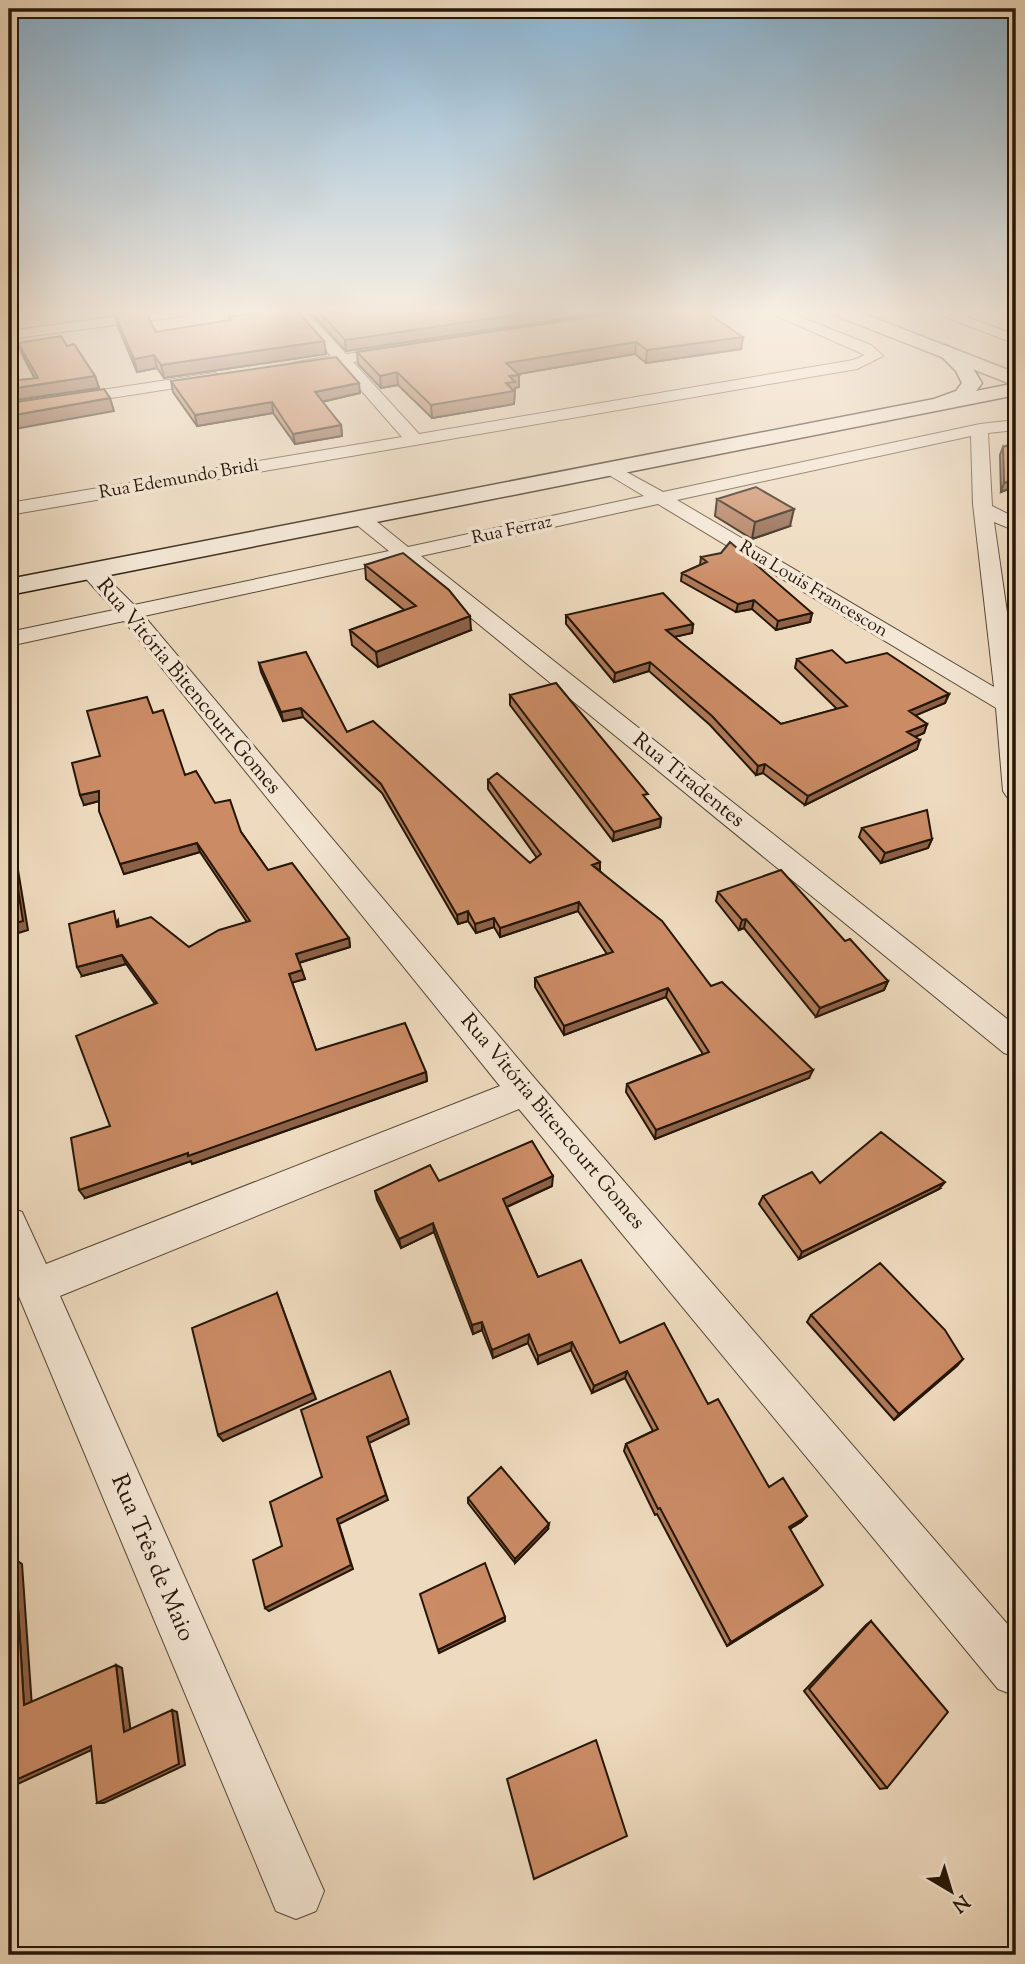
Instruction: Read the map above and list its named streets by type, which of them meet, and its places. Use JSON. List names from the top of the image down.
{
  "streets": {
    "street": [
      "Rua Edemundo Bridi",
      "Rua Ferraz",
      "Rua Louis Francescon",
      "Rua Vitória Bitencourt Gomes",
      "Rua Tiradentes",
      "Rua Três de Maio"
    ]
  },
  "crossings": [
    ["Rua Ferraz", "Rua Louis Francescon"],
    ["Rua Ferraz", "Rua Vitória Bitencourt Gomes"],
    ["Rua Ferraz", "Rua Tiradentes"]
  ],
  "north": "bottom right"
}
